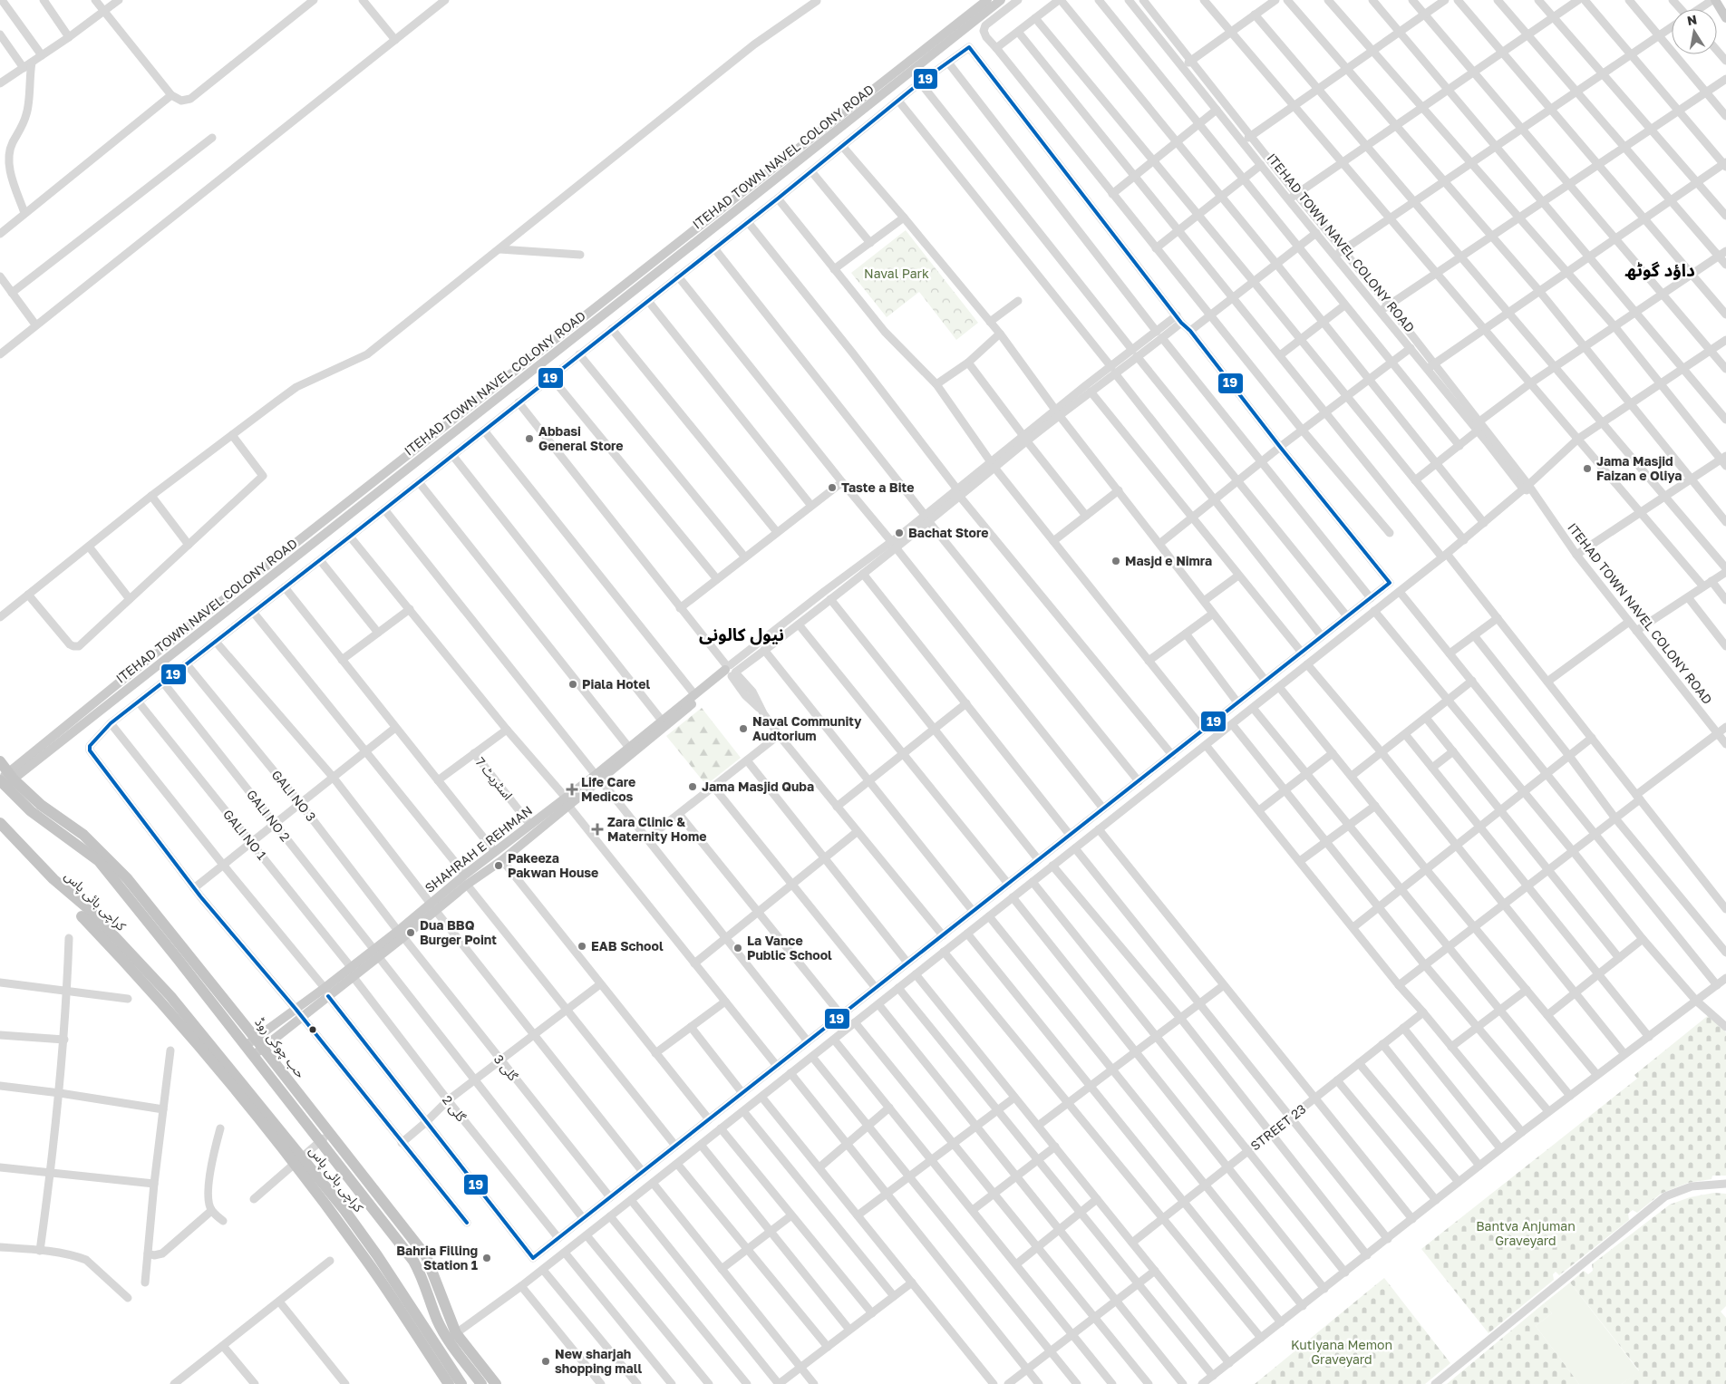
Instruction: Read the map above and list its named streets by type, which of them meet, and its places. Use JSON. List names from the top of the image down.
{
  "streets": {
    "highway": ["کراچی بائی پاس", "حب چوکی روڈ"],
    "main road": ["ITEHAD TOWN NAVEL COLONY ROAD", "SHAHRAH E REHMAN"],
    "street": [
      "اسٹریٹ 7",
      "GALI NO 3",
      "GALI NO 2",
      "GALI NO 1",
      "گلی 3",
      "گلی 2",
      "STREET 23"
    ]
  },
  "crossings": [
    ["اسٹریٹ 7", "SHAHRAH E REHMAN"],
    ["GALI NO 3", "SHAHRAH E REHMAN"],
    ["GALI NO 3", "گلی 3"],
    ["GALI NO 2", "SHAHRAH E REHMAN"],
    ["GALI NO 1", "SHAHRAH E REHMAN"],
    ["GALI NO 1", "گلی 2"],
    ["SHAHRAH E REHMAN", "حب چوکی روڈ"],
    ["SHAHRAH E REHMAN", "گلی 3"],
    ["SHAHRAH E REHMAN", "گلی 2"]
  ],
  "districts": ["داؤد گوٹھ", "نیول کالونی"],
  "parks": ["Naval Park", "Bantva Anjuman Graveyard", "Kutiyana Memon Graveyard"],
  "places": {
    "other": [
      "Abbasi General Store",
      "Jama Masjid Faizan e Oliya",
      "Taste a Bite",
      "Bachat Store",
      "Masjd e Nimra",
      "Piala Hotel",
      "Naval Community Audtorium",
      "Jama Masjid Quba",
      "Pakeeza Pakwan House",
      "Dua BBQ Burger Point",
      "EAB School",
      "La Vance Public School",
      "Bahria Filling Station 1",
      "New sharjah shopping mall"
    ],
    "health": ["Life Care Medicos", "Zara Clinic & Maternity Home"]
  },
  "lines": ["transit line 19"],
  "north": "top"
}
